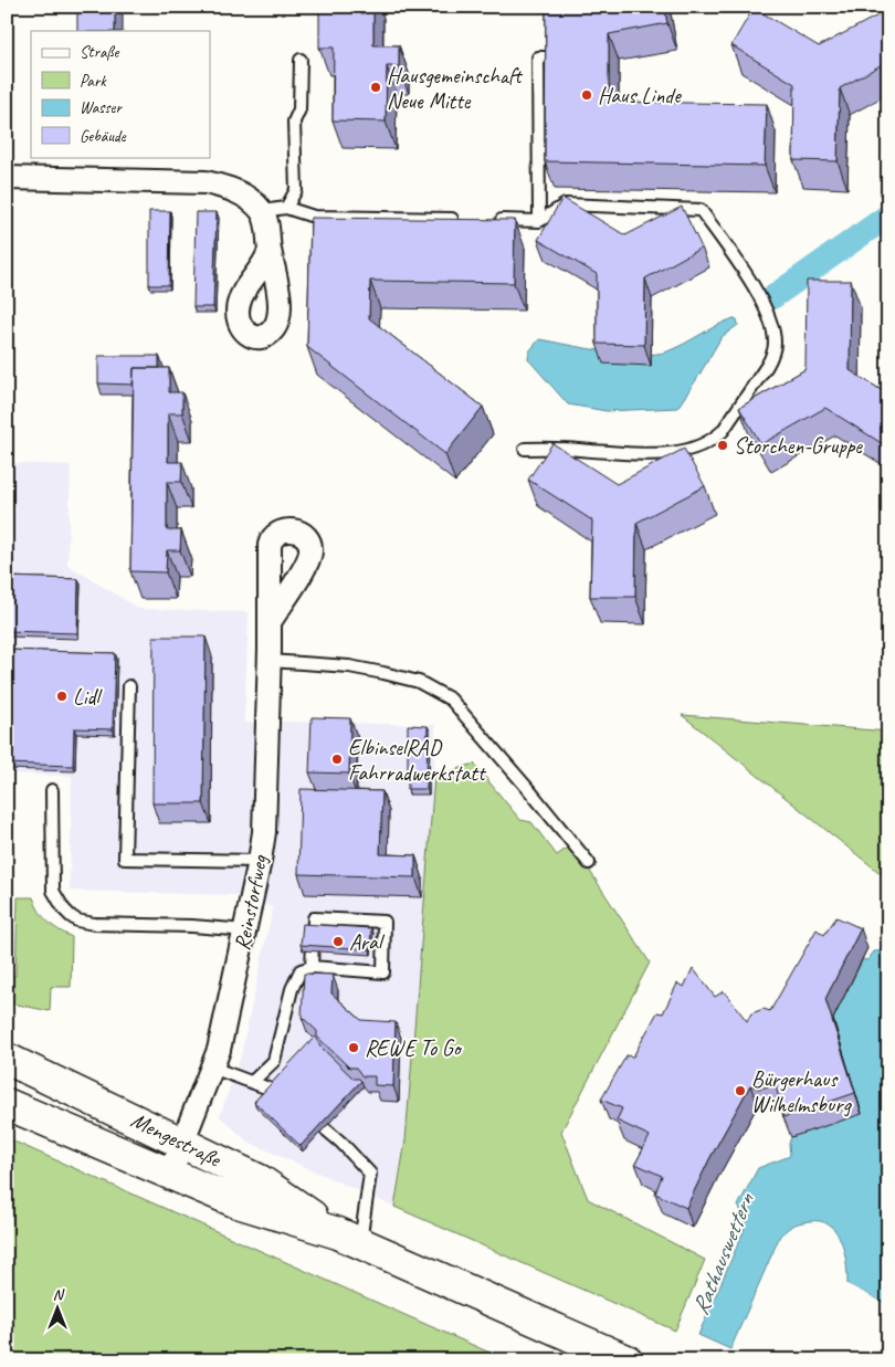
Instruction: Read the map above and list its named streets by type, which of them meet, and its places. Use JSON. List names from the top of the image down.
{
  "streets": {
    "main road": ["Mengestraße"],
    "street": ["Reinstorfweg"]
  },
  "crossings": [
    ["Reinstorfweg", "Mengestraße"]
  ],
  "water": ["Rathauswettern"],
  "places": [
    "Hausgemeinschaft Neue Mitte",
    "Haus Linde",
    "Storchen-Gruppe",
    "Lidl",
    "ElbinselRAD Fahrradwerkstatt",
    "Aral",
    "REWE To Go",
    "Bürgerhaus Wilhelmsburg"
  ],
  "legend": [
    "Straße",
    "Park",
    "Wasser",
    "Gebäude"
  ],
  "north": "top"
}
